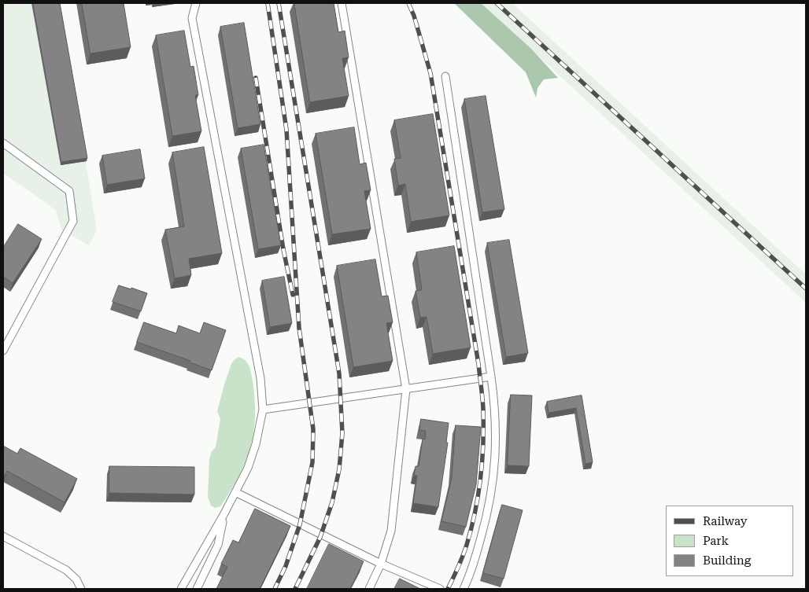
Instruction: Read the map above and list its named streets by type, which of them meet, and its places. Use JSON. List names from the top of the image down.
{
  "legend": ["Railway", "Park", "Building"]
}
